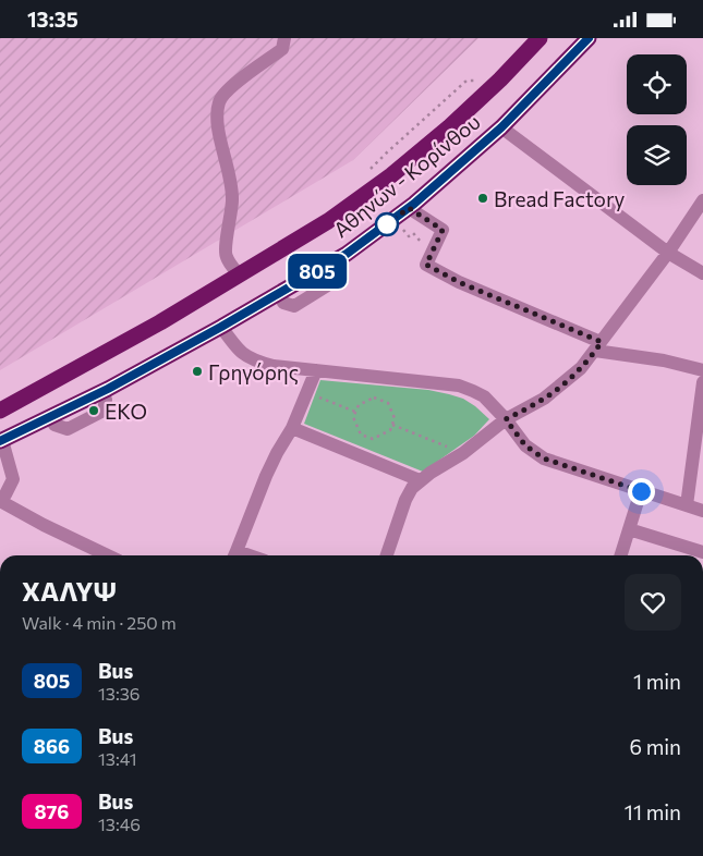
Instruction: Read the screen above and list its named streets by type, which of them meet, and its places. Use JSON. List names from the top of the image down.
{
  "streets": {
    "highway": ["Αθηνών - Κορίνθου"]
  },
  "places": ["Bread Factory", "Γρηγόρης", "EKO"],
  "lines": ["bus line 805"],
  "page": {
    "status": "13:35",
    "on_map": "805",
    "heading": ["ΧΑΛΥΨ", "Walk · 4 min · 250 m"],
    "list": [
      {
        "mark": "805",
        "name": "Bus",
        "note": "13:36",
        "value": "1 min"
      },
      {
        "mark": "866",
        "name": "Bus",
        "note": "13:41",
        "value": "6 min"
      },
      {
        "mark": "876",
        "name": "Bus",
        "note": "13:46",
        "value": "11 min"
      }
    ]
  }
}
